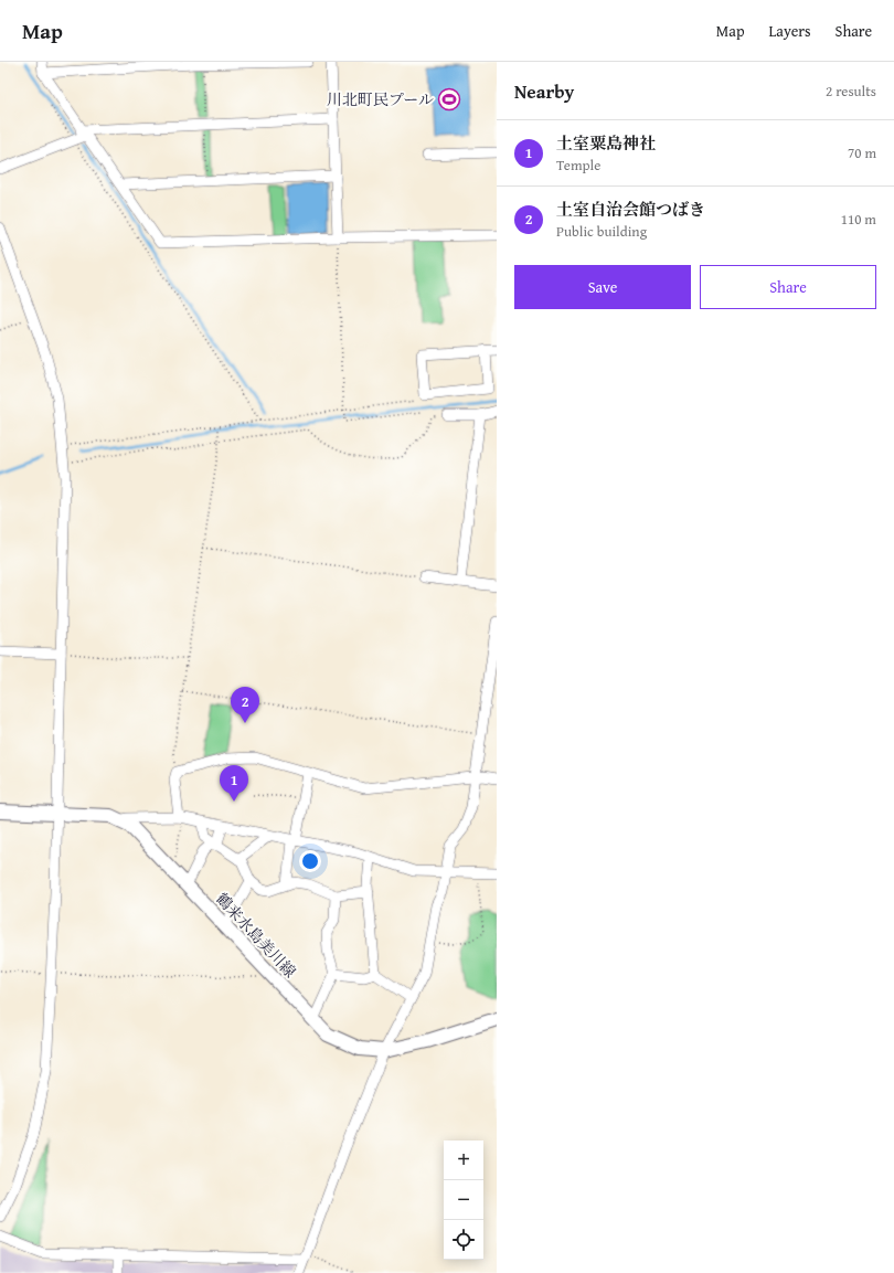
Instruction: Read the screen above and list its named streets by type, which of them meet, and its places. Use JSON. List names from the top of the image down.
{
  "streets": {
    "main road": ["鶴来水島美川線"]
  },
  "places": {
    "sports": ["川北町民プール"]
  },
  "page": {
    "header": "Map",
    "nav": ["Map", "Layers", "Share"],
    "heading": ["Nearby", "2 results"],
    "list": [
      {
        "mark": "1",
        "name": "土室粟島神社",
        "note": "Temple",
        "value": "70 m"
      },
      {
        "mark": "2",
        "name": "土室自治会館つばき",
        "note": "Public building",
        "value": "110 m"
      }
    ],
    "buttons": ["Save", "Share"],
    "pins": ["2", "1"],
    "map_buttons": ["+", "−"]
  }
}
